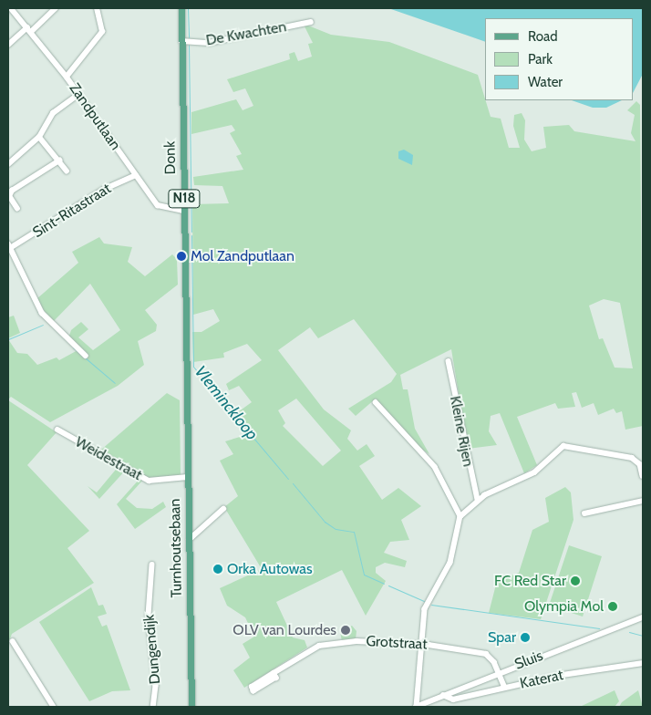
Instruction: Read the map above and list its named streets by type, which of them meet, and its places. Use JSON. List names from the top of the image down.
{
  "streets": {
    "main road": ["Donk", "N18", "Turnhoutsebaan"],
    "street": [
      "De Kwachten",
      "Zandputlaan",
      "Sint-Ritastraat",
      "Kleine Rijen",
      "Weidestraat",
      "Grotstraat",
      "Dungendijk",
      "Sluis",
      "Katerat"
    ]
  },
  "crossings": [
    ["De Kwachten", "Donk"],
    ["Zandputlaan", "Donk"],
    ["Zandputlaan", "Sint-Ritastraat"],
    ["Donk", "Turnhoutsebaan"],
    ["Weidestraat", "Turnhoutsebaan"],
    ["Grotstraat", "Sluis"],
    ["Grotstraat", "Katerat"],
    ["Sluis", "Katerat"]
  ],
  "water": ["Vleminckloop"],
  "places": [
    "Mol Zandputlaan",
    "Orka Autowas",
    "FC Red Star",
    "Olympia Mol",
    "OLV van Lourdes",
    "Spar"
  ],
  "legend": ["Road", "Park", "Water"]
}
